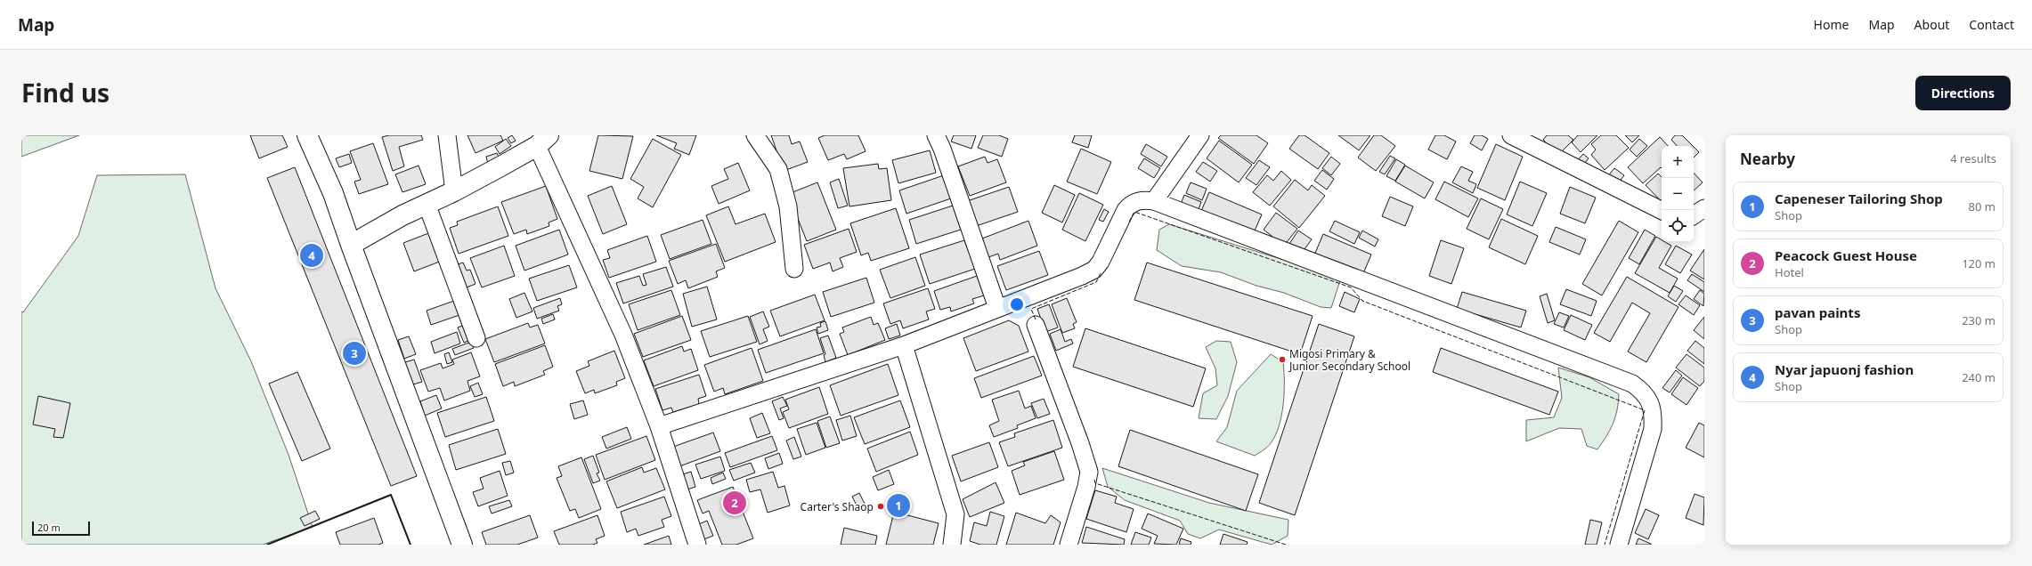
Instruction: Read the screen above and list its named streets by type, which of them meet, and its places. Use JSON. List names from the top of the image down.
{
  "places": ["Migosi Primary & Junior Secondary School", "Carter's Shaop"],
  "scale_bar": "20 m",
  "page": {
    "header": "Map",
    "nav": [
      "Home",
      "Map",
      "About",
      "Contact"
    ],
    "title": "Find us",
    "buttons": "Directions",
    "heading": ["Nearby", "4 results"],
    "map_buttons": ["+", "−"],
    "list": [
      {
        "mark": "1",
        "name": "Capeneser Tailoring Shop",
        "note": "Shop",
        "value": "80 m"
      },
      {
        "mark": "2",
        "name": "Peacock Guest House",
        "note": "Hotel",
        "value": "120 m"
      },
      {
        "mark": "3",
        "name": "pavan paints",
        "note": "Shop",
        "value": "230 m"
      },
      {
        "mark": "4",
        "name": "Nyar japuonj fashion",
        "note": "Shop",
        "value": "240 m"
      }
    ],
    "pins": [
      "4",
      "3",
      "2",
      "1"
    ],
    "scale": "20 m"
  }
}
